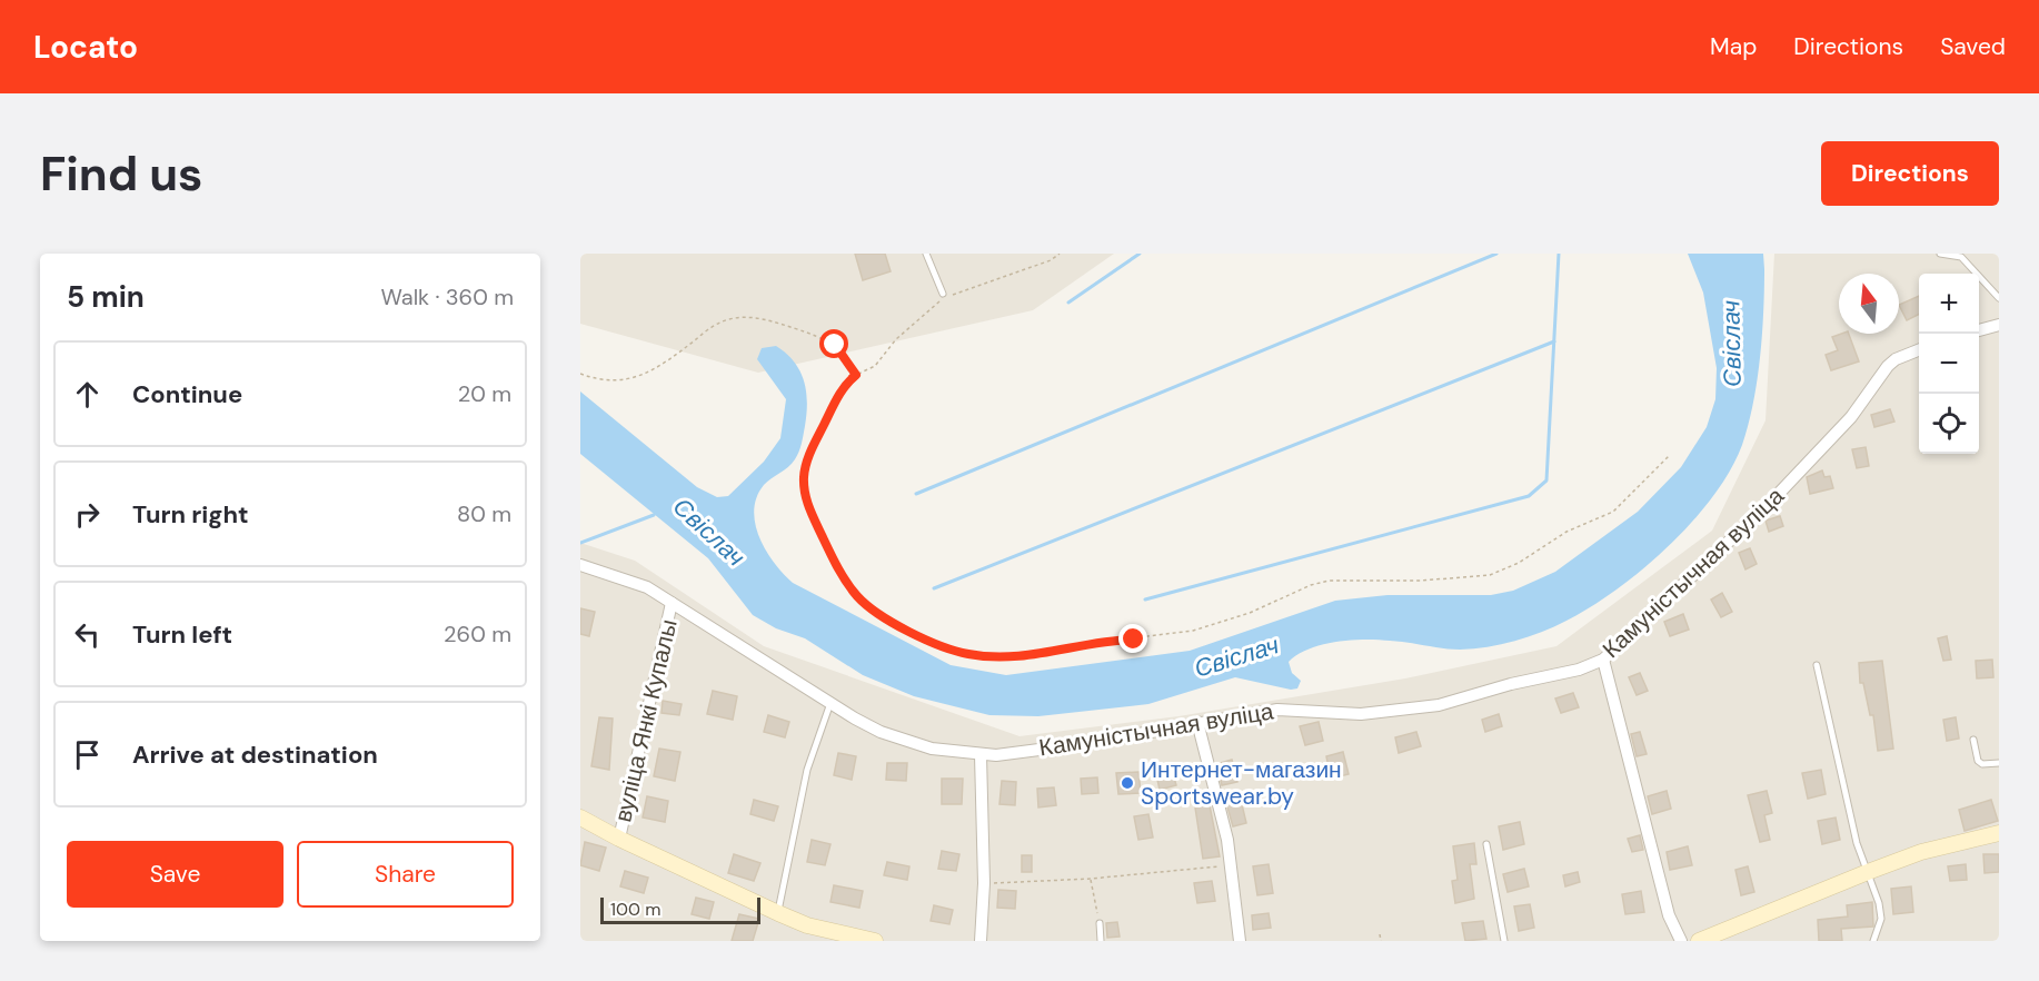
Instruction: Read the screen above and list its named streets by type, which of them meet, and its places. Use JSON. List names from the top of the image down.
{
  "streets": {
    "street": ["Камуністычная вуліца", "вуліца Янкі Купалы"]
  },
  "crossings": [
    ["Камуністычная вуліца", "вуліца Янкі Купалы"]
  ],
  "water": ["Свіслач"],
  "places": ["Интернет-магазин Sportswear.by"],
  "scale_bar": "100 m",
  "north": "top",
  "page": {
    "header": "Locato",
    "nav": ["Map", "Directions", "Saved"],
    "buttons": [
      "Directions",
      ["Save", "Share"]
    ],
    "title": "Find us",
    "heading": ["5 min", "Walk · 360 m"],
    "map_buttons": ["+", "−"],
    "list": [
      ["Continue", "20 m"],
      ["Turn right", "80 m"],
      ["Turn left", "260 m"],
      "Arrive at destination"
    ],
    "scale": "100 m"
  }
}
